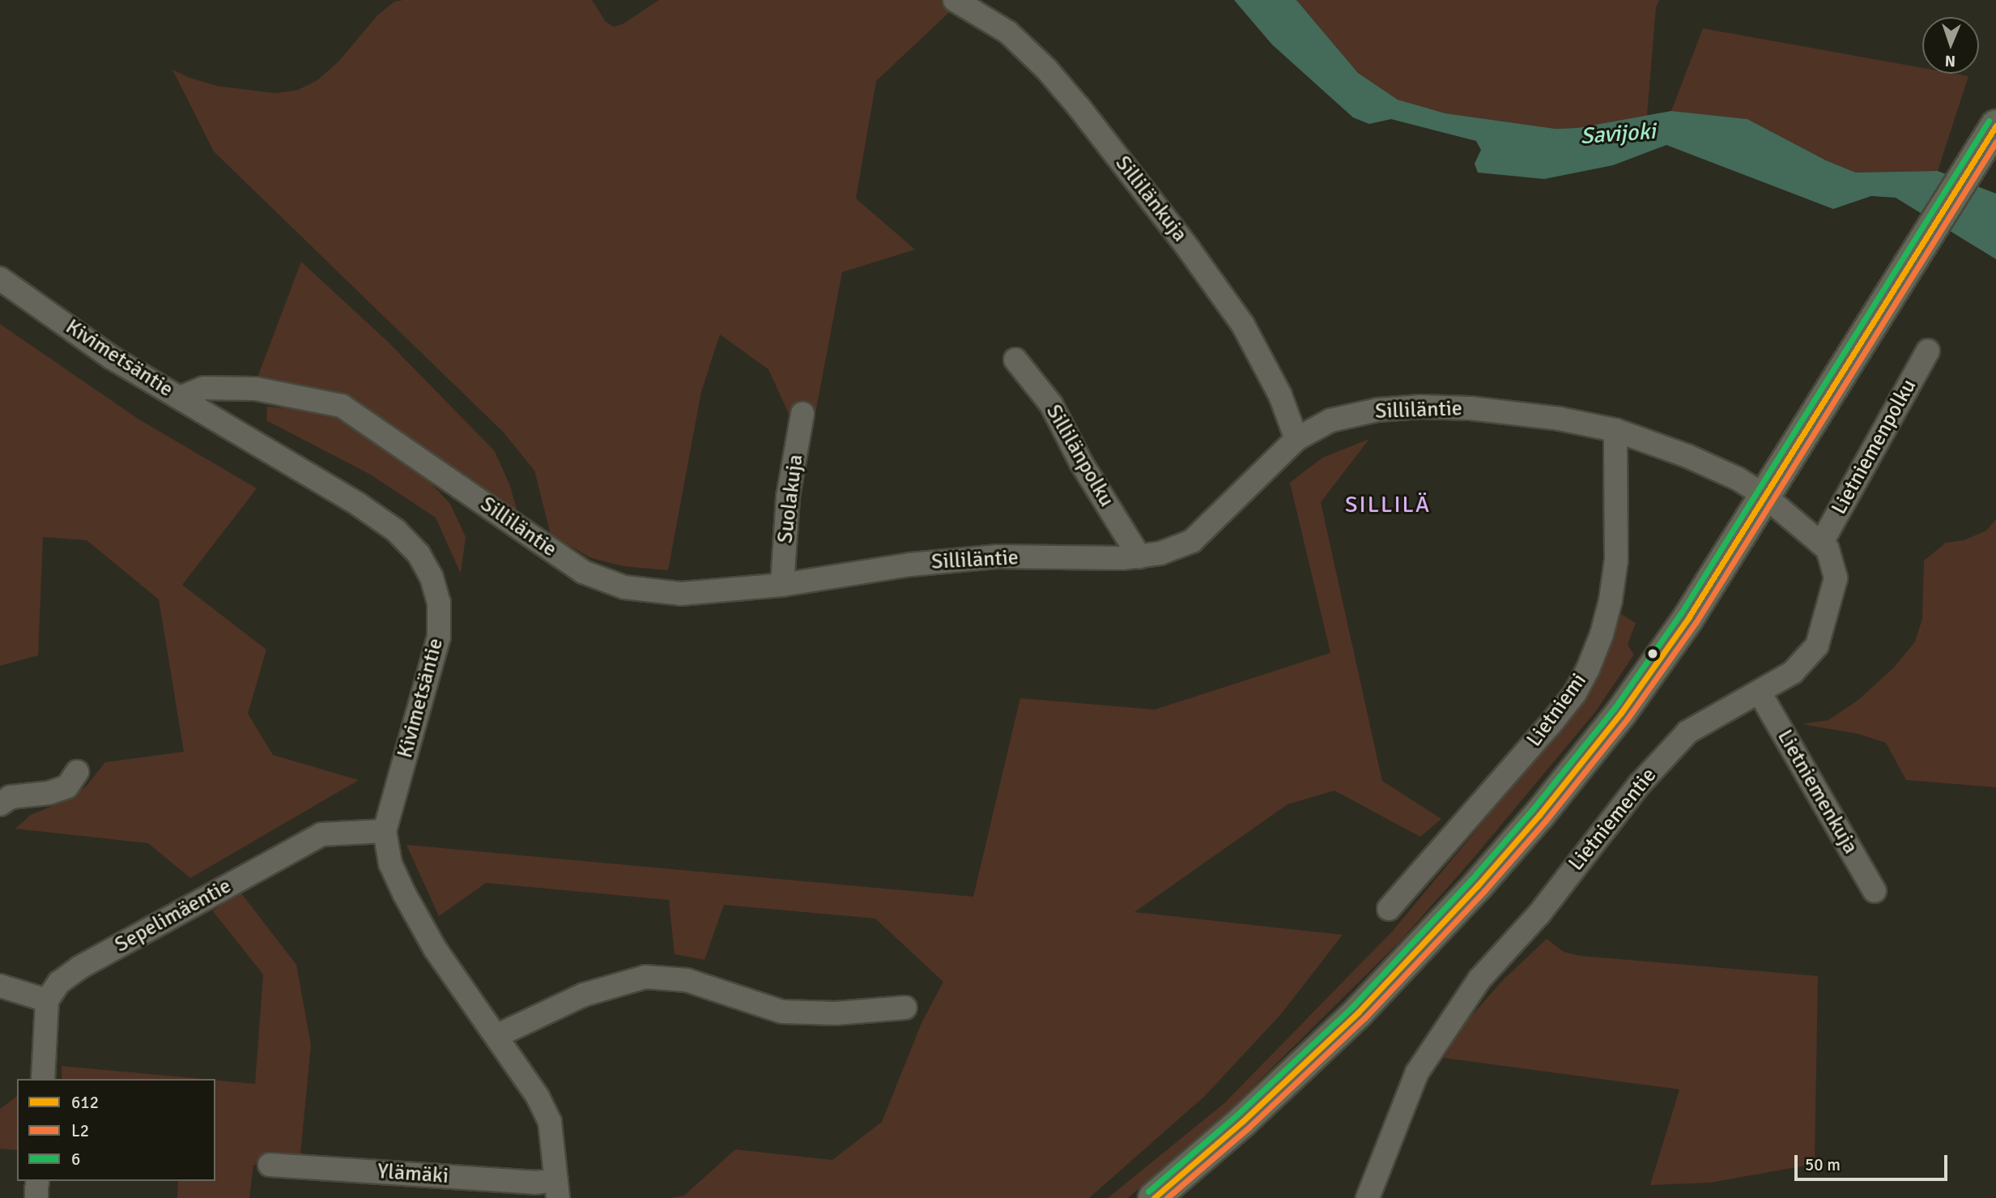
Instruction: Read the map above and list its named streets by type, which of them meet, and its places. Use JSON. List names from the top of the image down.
{
  "streets": {
    "street": [
      "Sillilänkuja",
      "Kivimetsäntie",
      "Silliläntie",
      "Lietniemenpolku",
      "Sillilänpolku",
      "Suolakuja",
      "Lietniemi",
      "Lietniemenkuja",
      "Lietniementie",
      "Sepelimäentie",
      "Ylämäki"
    ]
  },
  "crossings": [
    ["Sillilänkuja", "Silliläntie"],
    ["Kivimetsäntie", "Silliläntie"],
    ["Kivimetsäntie", "Sepelimäentie"],
    ["Kivimetsäntie", "Ylämäki"],
    ["Silliläntie", "Sillilänpolku"],
    ["Silliläntie", "Suolakuja"],
    ["Silliläntie", "Lietniemi"],
    ["Silliläntie", "Lietniementie"],
    ["Lietniemenpolku", "Lietniementie"],
    ["Lietniemenkuja", "Lietniementie"]
  ],
  "districts": ["SILLILÄ"],
  "water": ["Savijoki"],
  "lines": ["transit line 6", "transit line 612", "transit line L2"],
  "legend": ["612", "L2", "6"],
  "scale_bar": "50 m",
  "north": "bottom"
}
